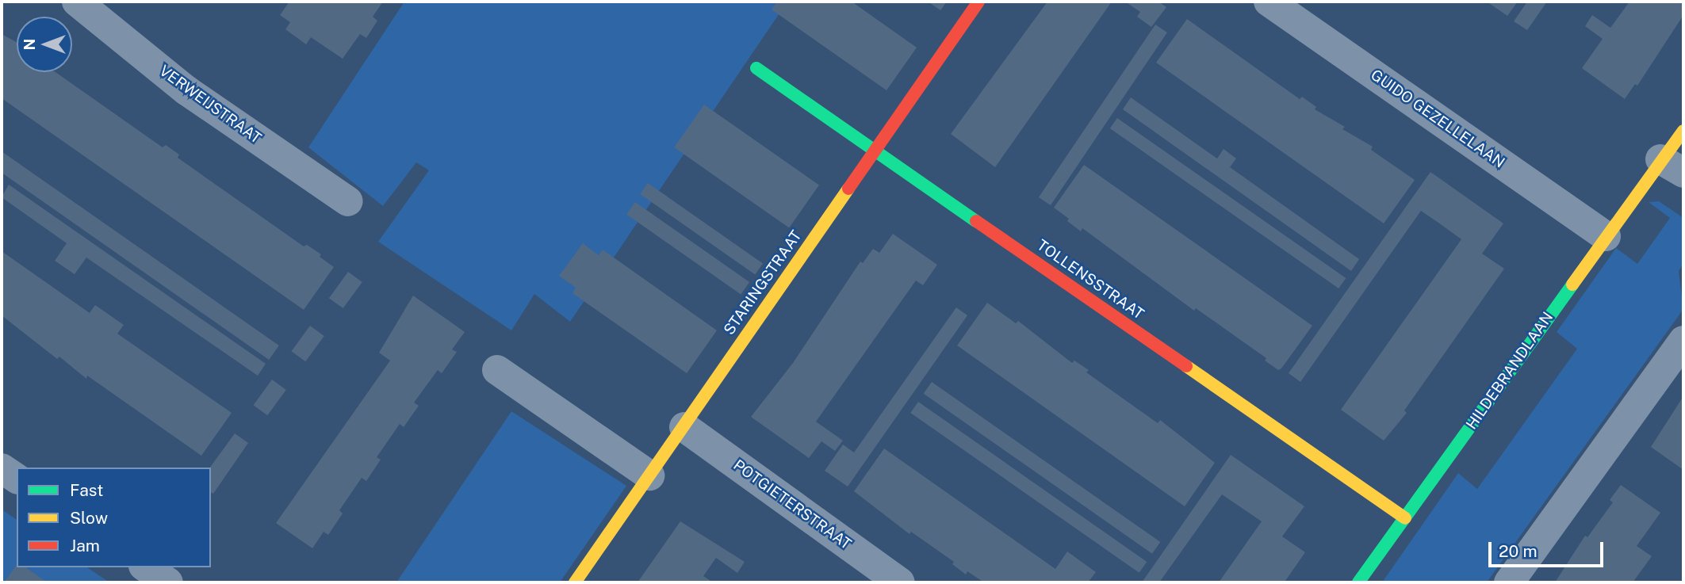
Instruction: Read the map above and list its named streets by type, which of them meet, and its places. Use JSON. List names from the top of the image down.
{
  "streets": {
    "street": [
      "VERWEIJSTRAAT",
      "GUIDO GEZELLELAAN",
      "TOLLENSSTRAAT",
      "STARINGSTRAAT",
      "HILDEBRANDLAAN",
      "POTGIETERSTRAAT"
    ]
  },
  "crossings": [
    ["GUIDO GEZELLELAAN", "HILDEBRANDLAAN"],
    ["TOLLENSSTRAAT", "STARINGSTRAAT"],
    ["TOLLENSSTRAAT", "HILDEBRANDLAAN"],
    ["STARINGSTRAAT", "POTGIETERSTRAAT"]
  ],
  "legend": ["Fast", "Slow", "Jam"],
  "scale_bar": "20 m",
  "north": "left"
}
